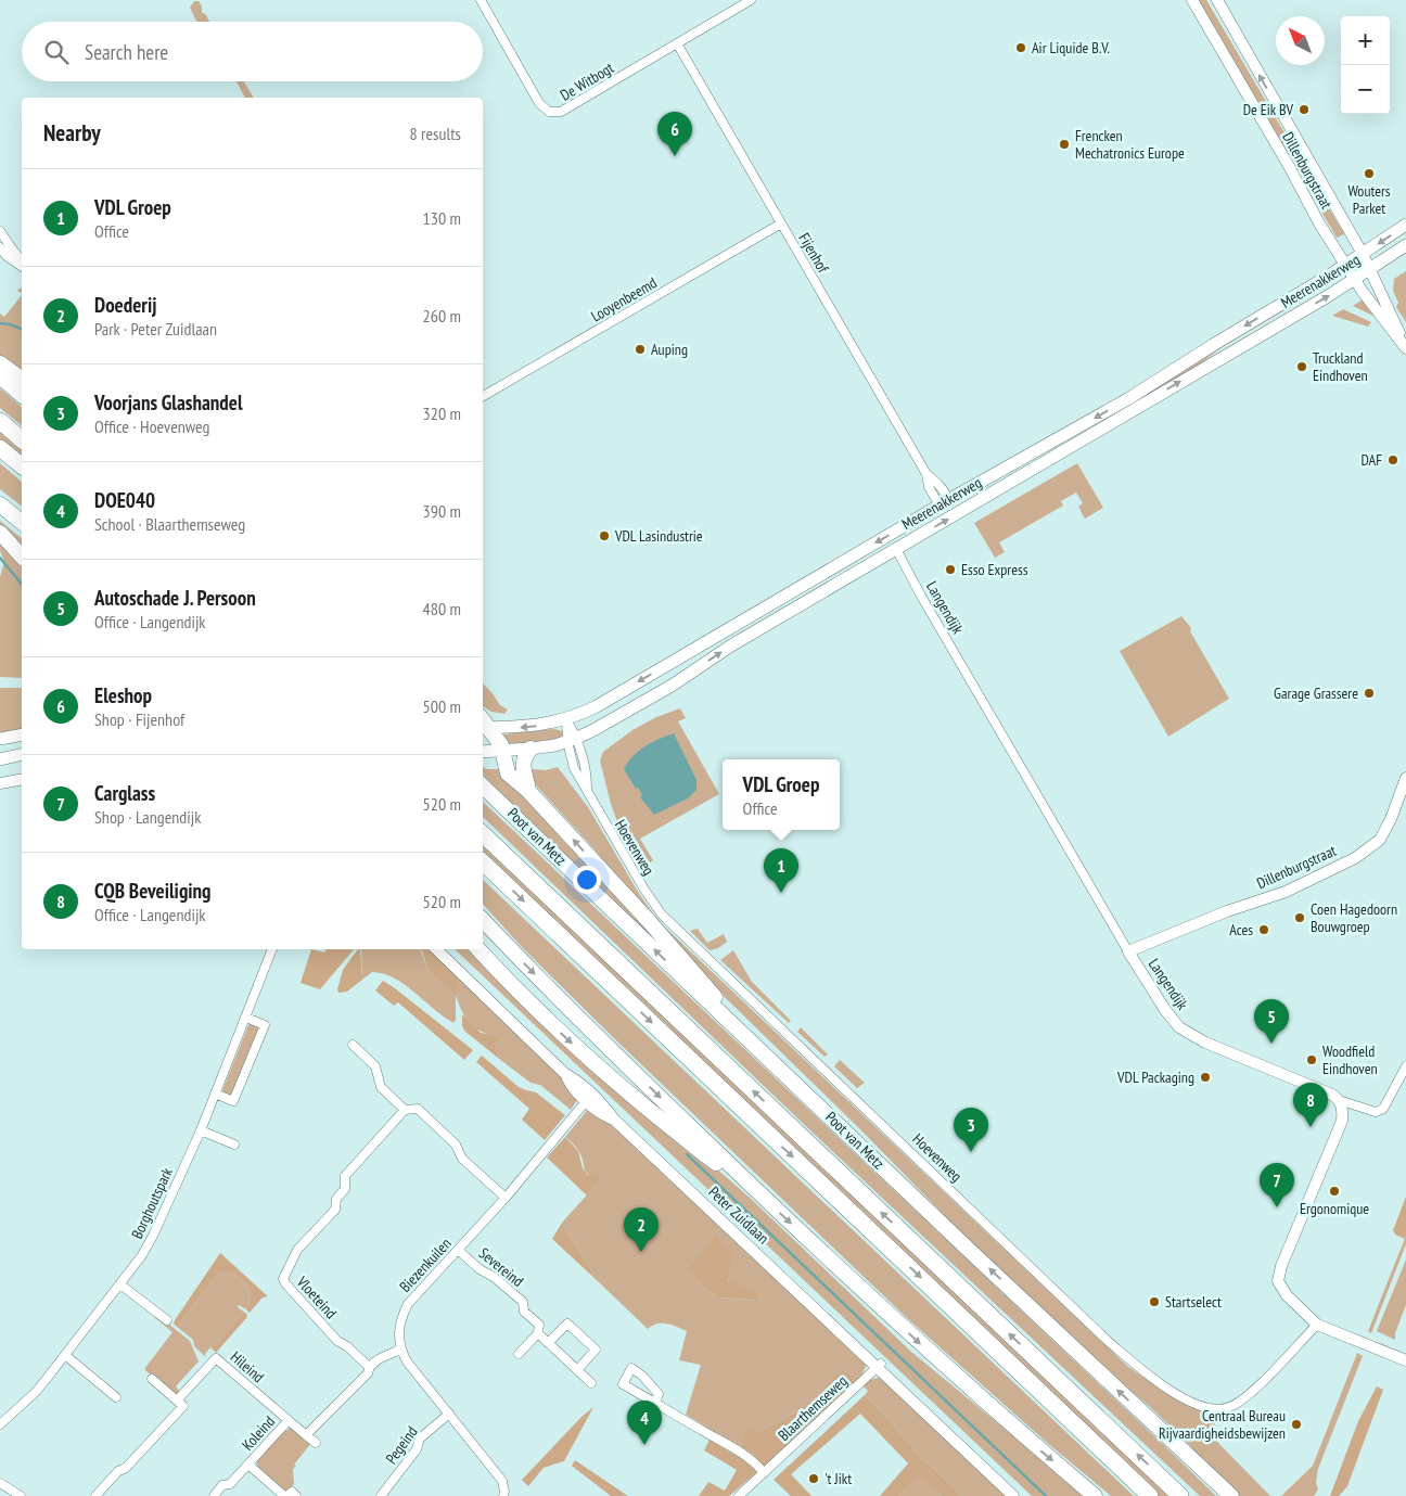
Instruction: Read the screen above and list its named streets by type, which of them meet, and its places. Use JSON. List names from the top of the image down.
{
  "streets": {
    "highway": ["Poot van Metz"],
    "main road": ["Meerenakkerweg"],
    "street": [
      "De Witbogt",
      "Dillenburgstraat",
      "Fijenhof",
      "Looyenbeemd",
      "Langendijk",
      "Hoevenweg",
      "Borghoutspark",
      "Peter Zuidlaan",
      "Biezenkuilen",
      "Severeind",
      "Vloeteind",
      "Hileind",
      "Blaarthemseweg",
      "Koleind",
      "Pegeind"
    ]
  },
  "crossings": [
    ["De Witbogt", "Fijenhof"],
    ["Dillenburgstraat", "Meerenakkerweg"],
    ["Dillenburgstraat", "Langendijk"],
    ["Fijenhof", "Meerenakkerweg"],
    ["Fijenhof", "Looyenbeemd"],
    ["Meerenakkerweg", "Langendijk"],
    ["Meerenakkerweg", "Hoevenweg"],
    ["Peter Zuidlaan", "Biezenkuilen"],
    ["Peter Zuidlaan", "Blaarthemseweg"],
    ["Biezenkuilen", "Severeind"],
    ["Hileind", "Koleind"]
  ],
  "places": [
    "Air Liquide B.V.",
    "De Eik BV",
    "Frencken Mechatronics Europe",
    "Wouters Parket",
    "Auping",
    "Truckland Eindhoven",
    "DAF",
    "VDL Lasindustrie",
    "Esso Express",
    "Garage Grassere",
    "Coen Hagedoorn Bouwgroep",
    "Aces",
    "Woodfield Eindhoven",
    "VDL Packaging",
    "Ergonomique",
    "Startselect",
    "Centraal Bureau Rijvaardigheidsbewijzen",
    "'t Jikt"
  ],
  "north": "top left",
  "page": {
    "map_buttons": ["+", "−"],
    "search": "Search here",
    "heading": ["Nearby", "8 results"],
    "pins": [
      "6",
      "1",
      "5",
      "8",
      "3",
      "7",
      "2",
      "4"
    ],
    "list": [
      {
        "mark": "1",
        "name": "VDL Groep",
        "note": "Office",
        "value": "130 m"
      },
      {
        "mark": "2",
        "name": "Doederij",
        "note": "Park · Peter Zuidlaan",
        "value": "260 m"
      },
      {
        "mark": "3",
        "name": "Voorjans Glashandel",
        "note": "Office · Hoevenweg",
        "value": "320 m"
      },
      {
        "mark": "4",
        "name": "DOE040",
        "note": "School · Blaarthemseweg",
        "value": "390 m"
      },
      {
        "mark": "5",
        "name": "Autoschade J. Persoon",
        "note": "Office · Langendijk",
        "value": "480 m"
      },
      {
        "mark": "6",
        "name": "Eleshop",
        "note": "Shop · Fijenhof",
        "value": "500 m"
      },
      {
        "mark": "7",
        "name": "Carglass",
        "note": "Shop · Langendijk",
        "value": "520 m"
      },
      {
        "mark": "8",
        "name": "CQB Beveiliging",
        "note": "Office · Langendijk",
        "value": "520 m"
      }
    ],
    "popup": ["VDL Groep", "Office"]
  }
}
